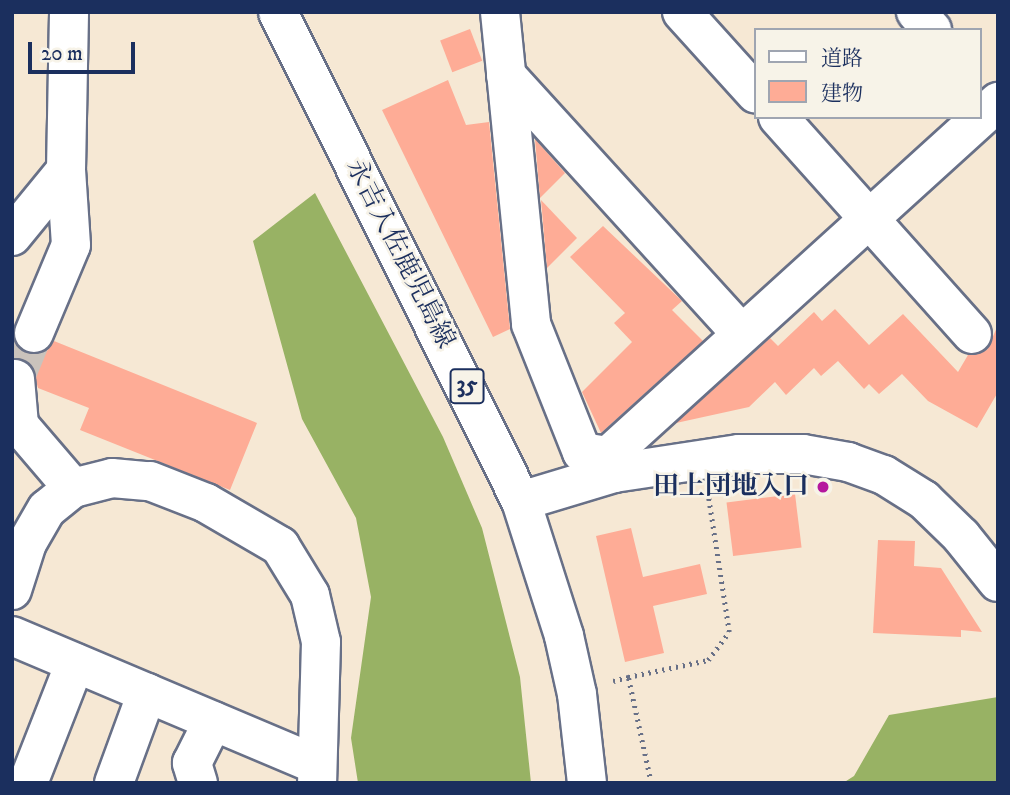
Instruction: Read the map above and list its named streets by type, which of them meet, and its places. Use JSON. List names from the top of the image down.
{
  "streets": {
    "street": ["永吉入佐鹿児島線", "35"]
  },
  "places": ["田上団地入口"],
  "legend": ["道路", "建物"],
  "scale_bar": "20 m"
}
